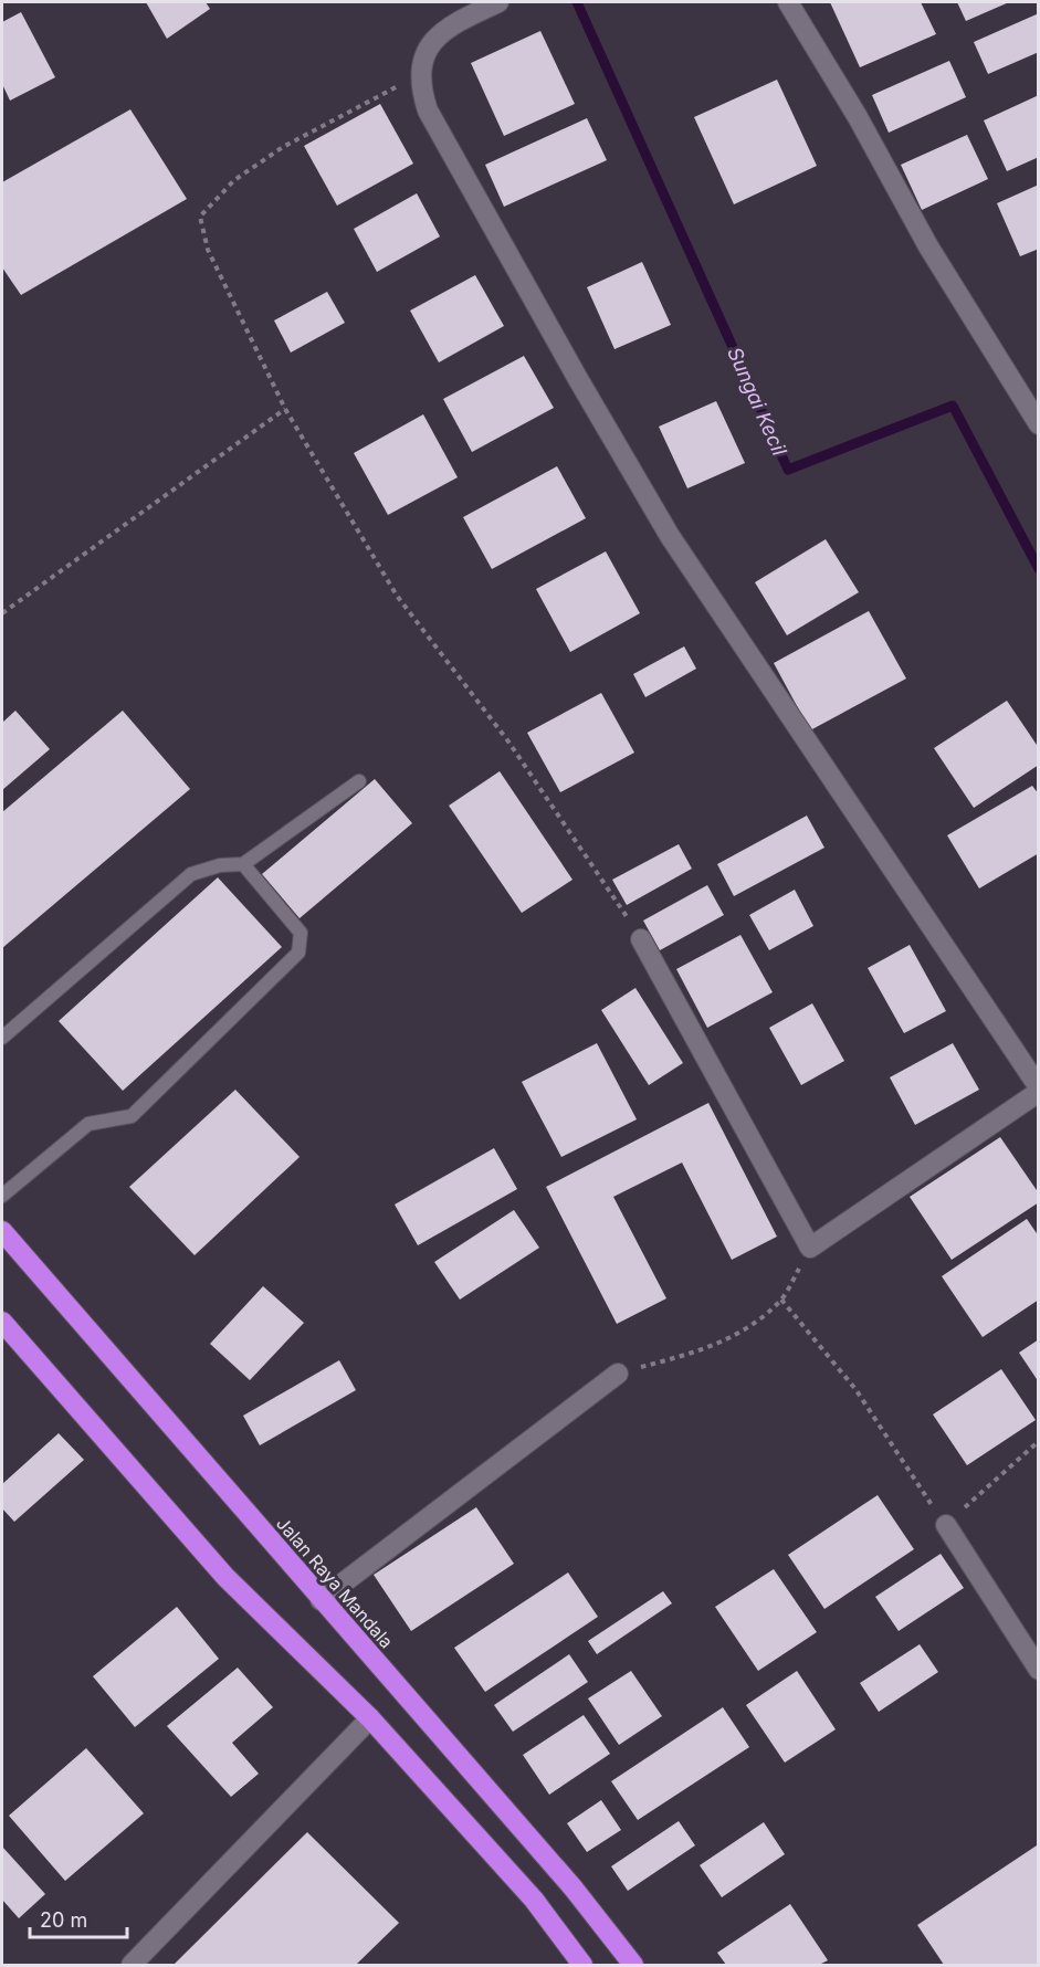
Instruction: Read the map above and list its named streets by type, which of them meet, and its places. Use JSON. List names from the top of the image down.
{
  "streets": {
    "highway": ["Jalan Raya Mandala"]
  },
  "water": ["Sungai Kecil"],
  "scale_bar": "20 m"
}
